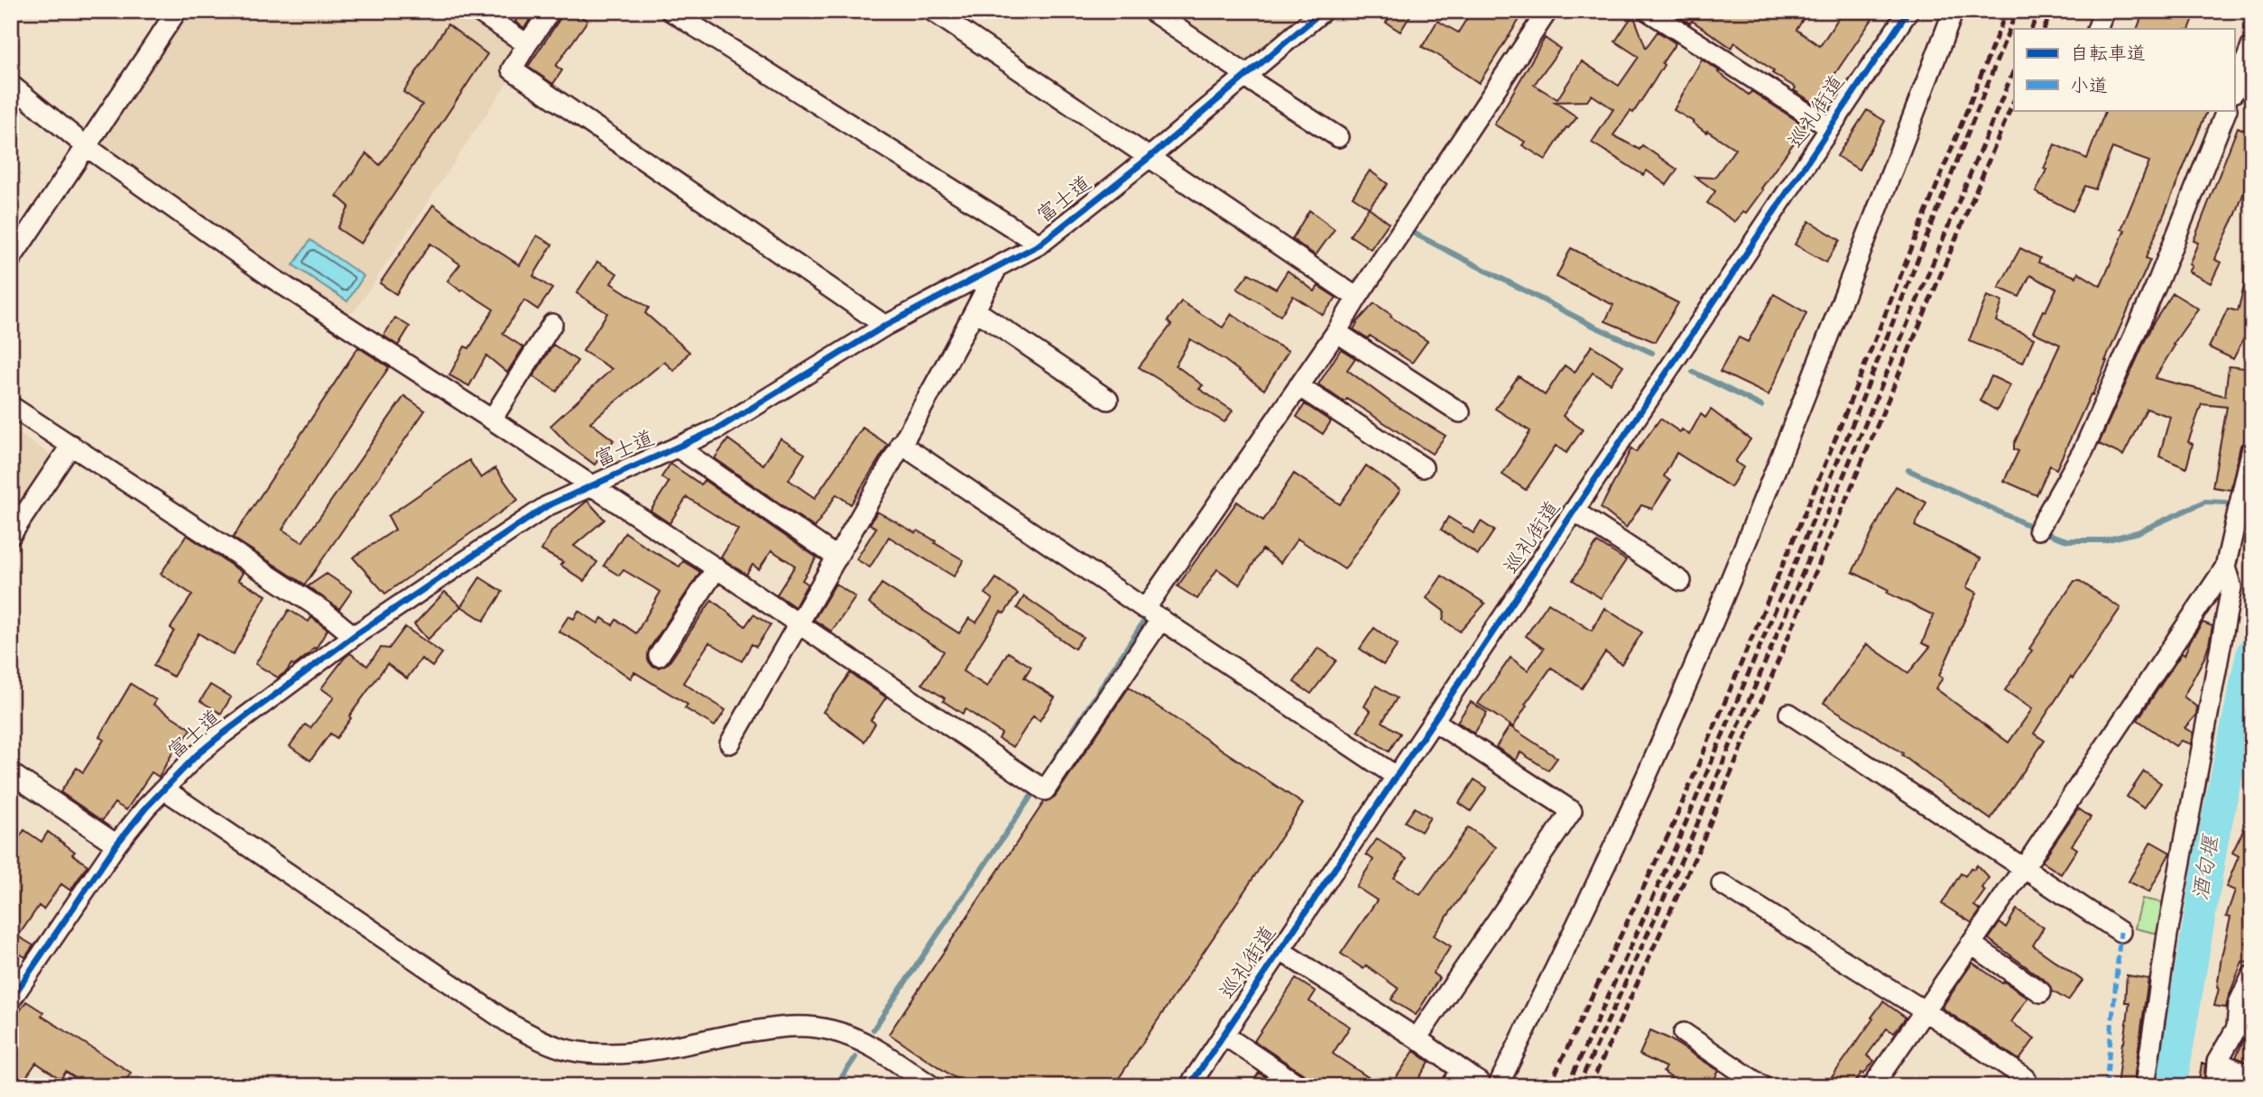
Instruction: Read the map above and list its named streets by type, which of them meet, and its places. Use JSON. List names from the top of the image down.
{
  "streets": {
    "street": ["巡礼街道", "富士道"]
  },
  "water": ["酒匂堰"],
  "legend": ["自転車道", "小道"]
}
